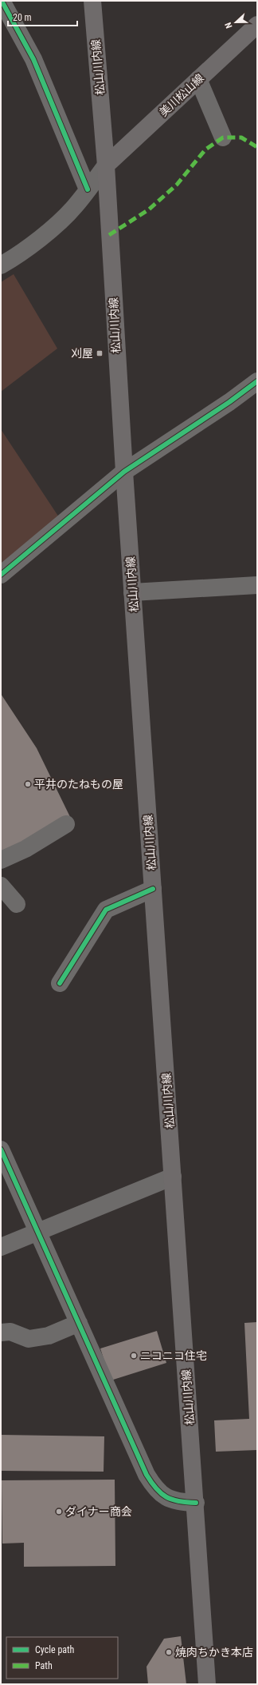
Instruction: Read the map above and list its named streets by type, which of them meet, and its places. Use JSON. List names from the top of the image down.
{
  "streets": {
    "main road": ["松山川内線", "美川松山線"]
  },
  "crossings": [
    ["松山川内線", "美川松山線"]
  ],
  "places": {
    "transit": ["刈屋"],
    "other": [
      "平井のたねもの屋",
      "ニコニコ住宅",
      "ダイナー商会",
      "焼肉ちかき本店"
    ]
  },
  "legend": ["Cycle path", "Path"],
  "scale_bar": "20 m",
  "north": "left"
}
